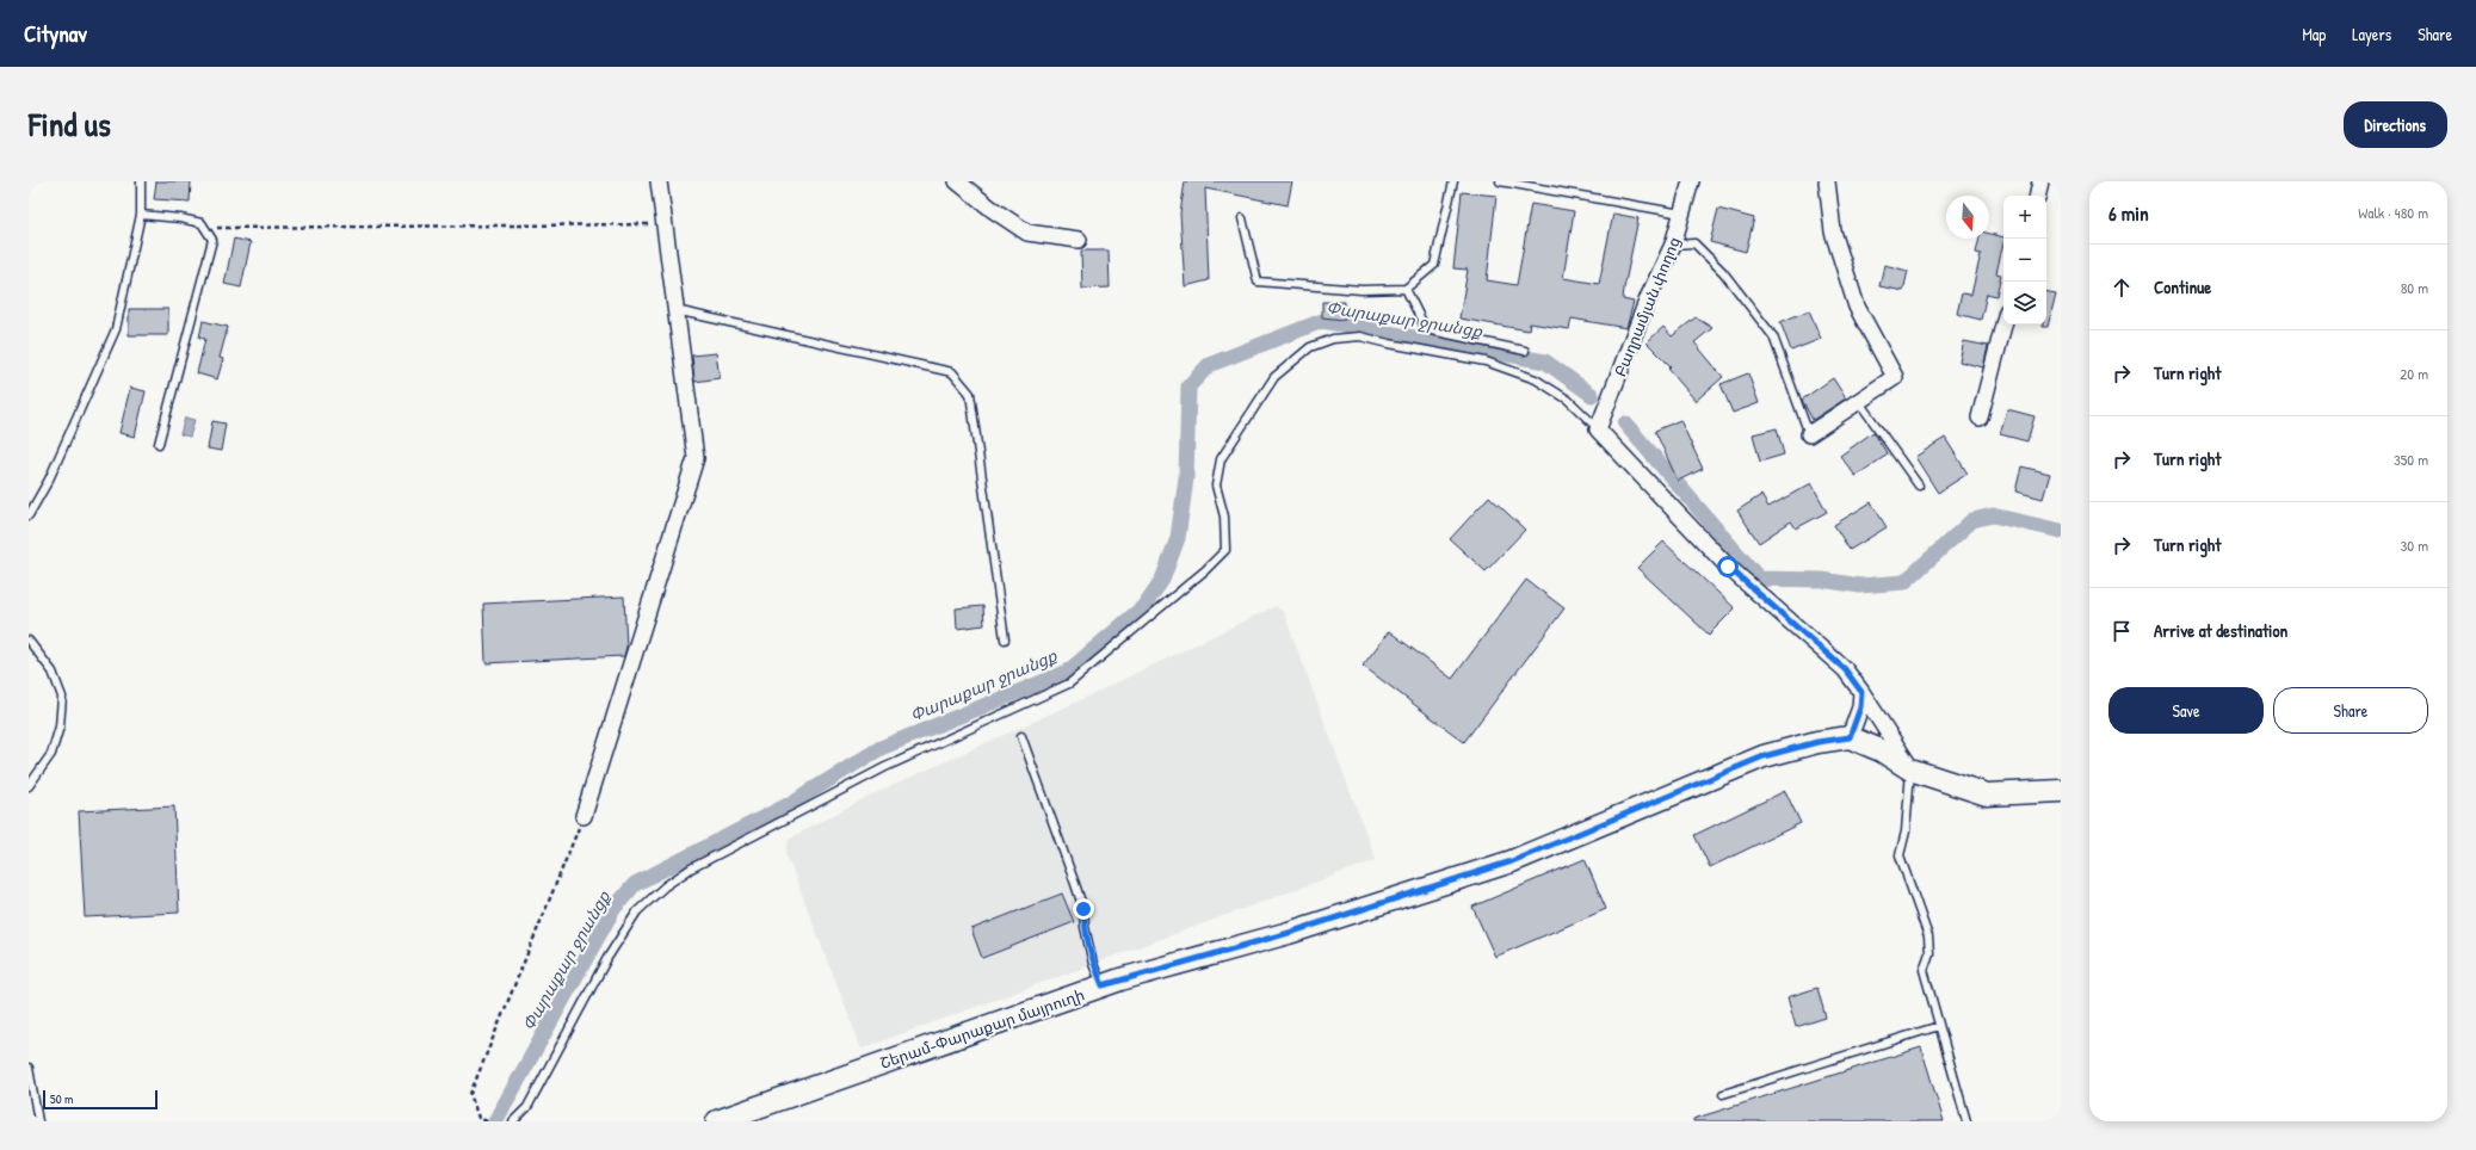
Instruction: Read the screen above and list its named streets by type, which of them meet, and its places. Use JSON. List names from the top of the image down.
{
  "streets": {
    "street": ["Բաղրամյան փողոց", "Շերամ-Փարաքար մայրուղի"]
  },
  "water": ["Փարաքար ջրանցք"],
  "scale_bar": "50 m",
  "north": "bottom",
  "page": {
    "header": "Citynav",
    "nav": ["Map", "Layers", "Share"],
    "title": "Find us",
    "buttons": [
      "Directions",
      ["Save", "Share"]
    ],
    "heading": ["6 min", "Walk · 480 m"],
    "map_buttons": ["+", "−"],
    "list": [
      ["Continue", "80 m"],
      ["Turn right", "20 m"],
      ["Turn right", "350 m"],
      ["Turn right", "30 m"],
      "Arrive at destination"
    ],
    "scale": "50 m"
  }
}
